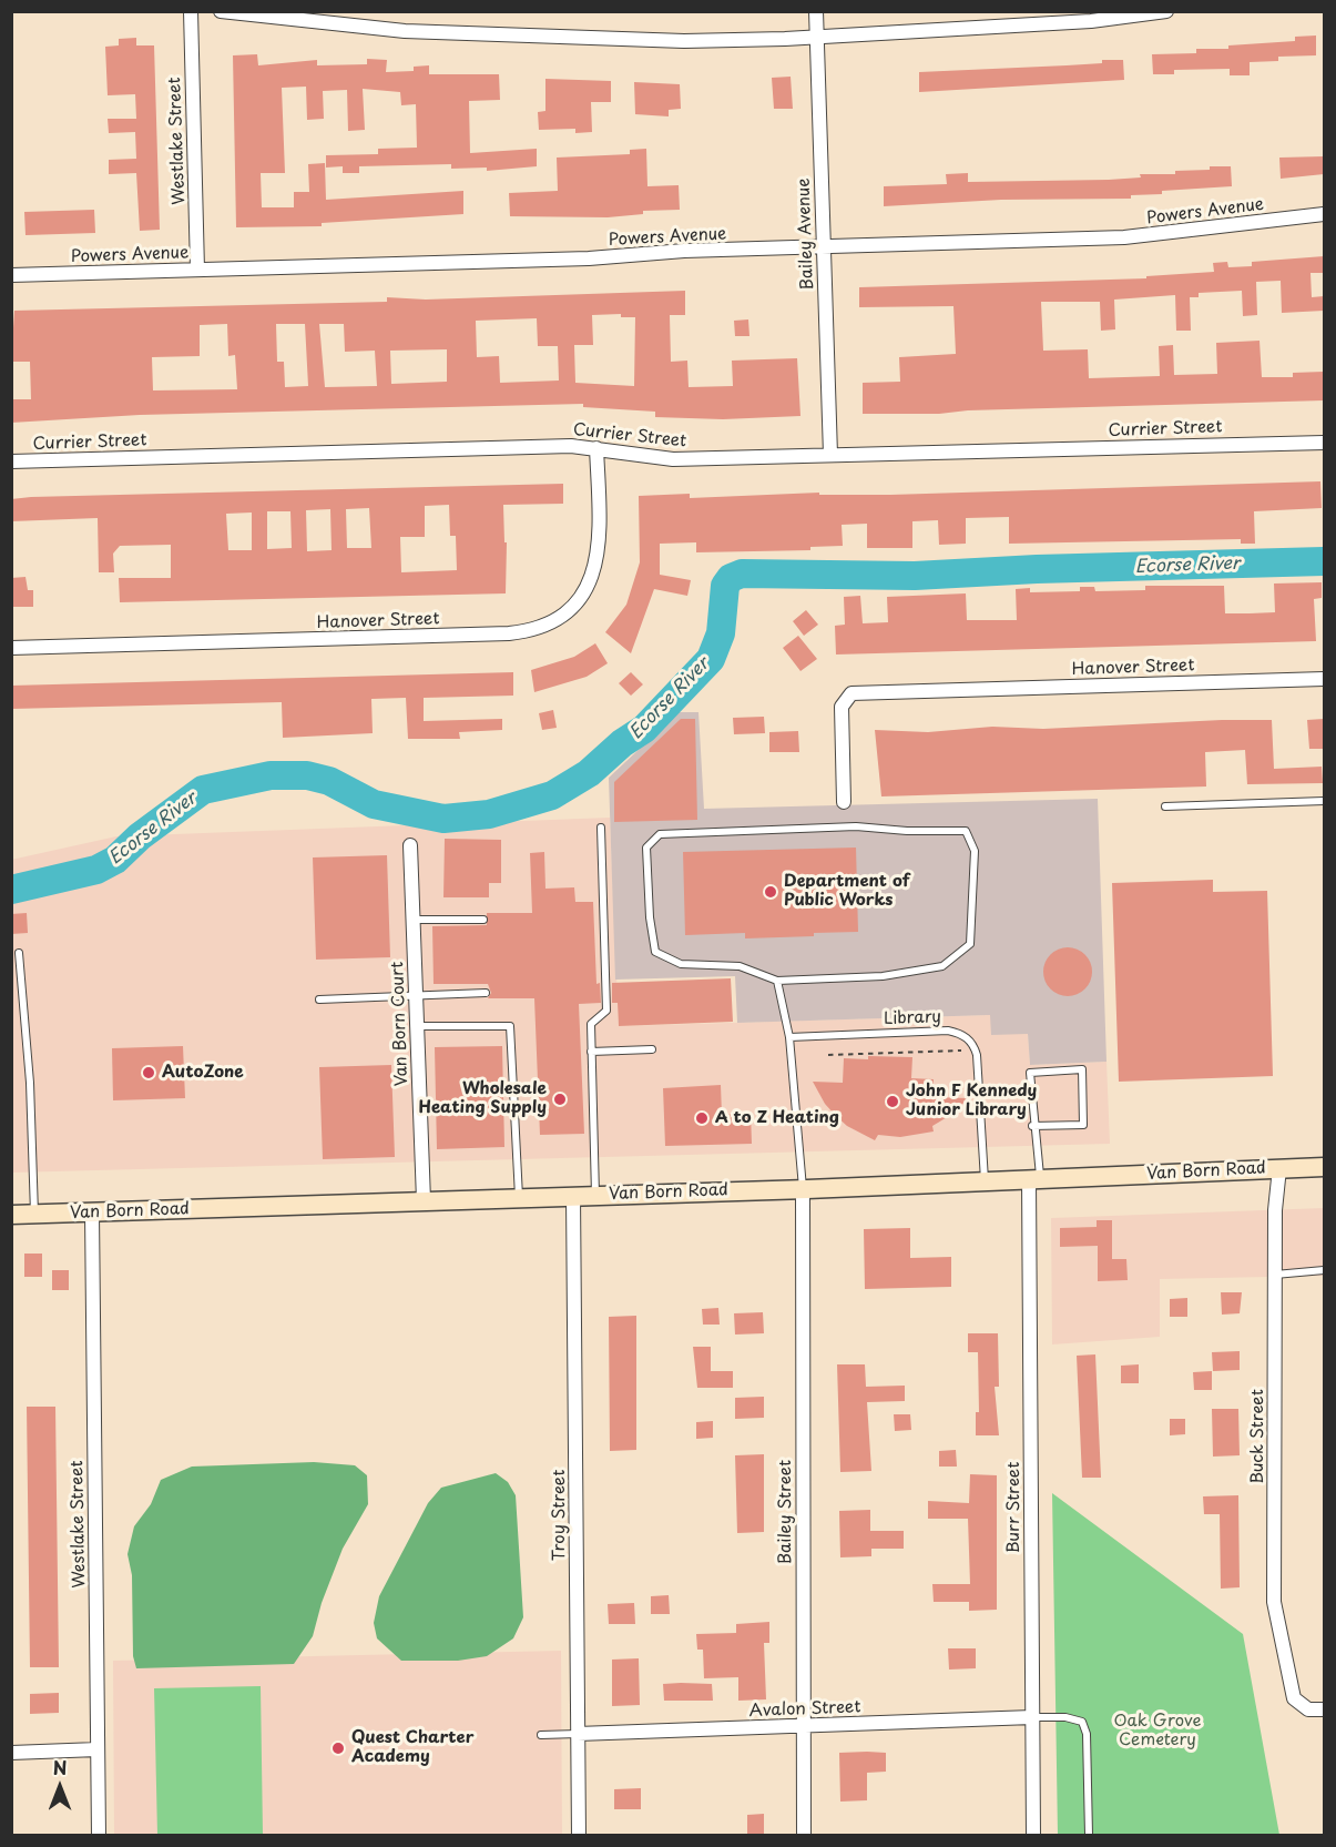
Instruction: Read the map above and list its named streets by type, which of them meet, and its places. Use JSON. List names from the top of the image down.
{
  "streets": {
    "main road": ["Van Born Road"],
    "street": [
      "Westlake Street",
      "Powers Avenue",
      "Bailey Avenue",
      "Currier Street",
      "Hanover Street",
      "Van Born Court",
      "Buck Street",
      "Burr Street",
      "Bailey Street",
      "Troy Street",
      "Avalon Street"
    ],
    "lane": ["Library"]
  },
  "crossings": [
    ["Westlake Street", "Powers Avenue"],
    ["Westlake Street", "Van Born Road"],
    ["Powers Avenue", "Bailey Avenue"],
    ["Bailey Avenue", "Currier Street"],
    ["Currier Street", "Hanover Street"],
    ["Library", "Van Born Road"],
    ["Van Born Court", "Van Born Road"],
    ["Van Born Road", "Buck Street"],
    ["Van Born Road", "Burr Street"],
    ["Van Born Road", "Bailey Street"],
    ["Van Born Road", "Troy Street"],
    ["Burr Street", "Avalon Street"],
    ["Bailey Street", "Avalon Street"],
    ["Troy Street", "Avalon Street"]
  ],
  "water": ["Ecorse River"],
  "parks": ["Oak Grove Cemetery"],
  "places": [
    "Department of Public Works",
    "AutoZone",
    "Wholesale Heating Supply",
    "John F Kennedy Junior Library",
    "A to Z Heating",
    "Quest Charter Academy"
  ],
  "north": "top"
}
